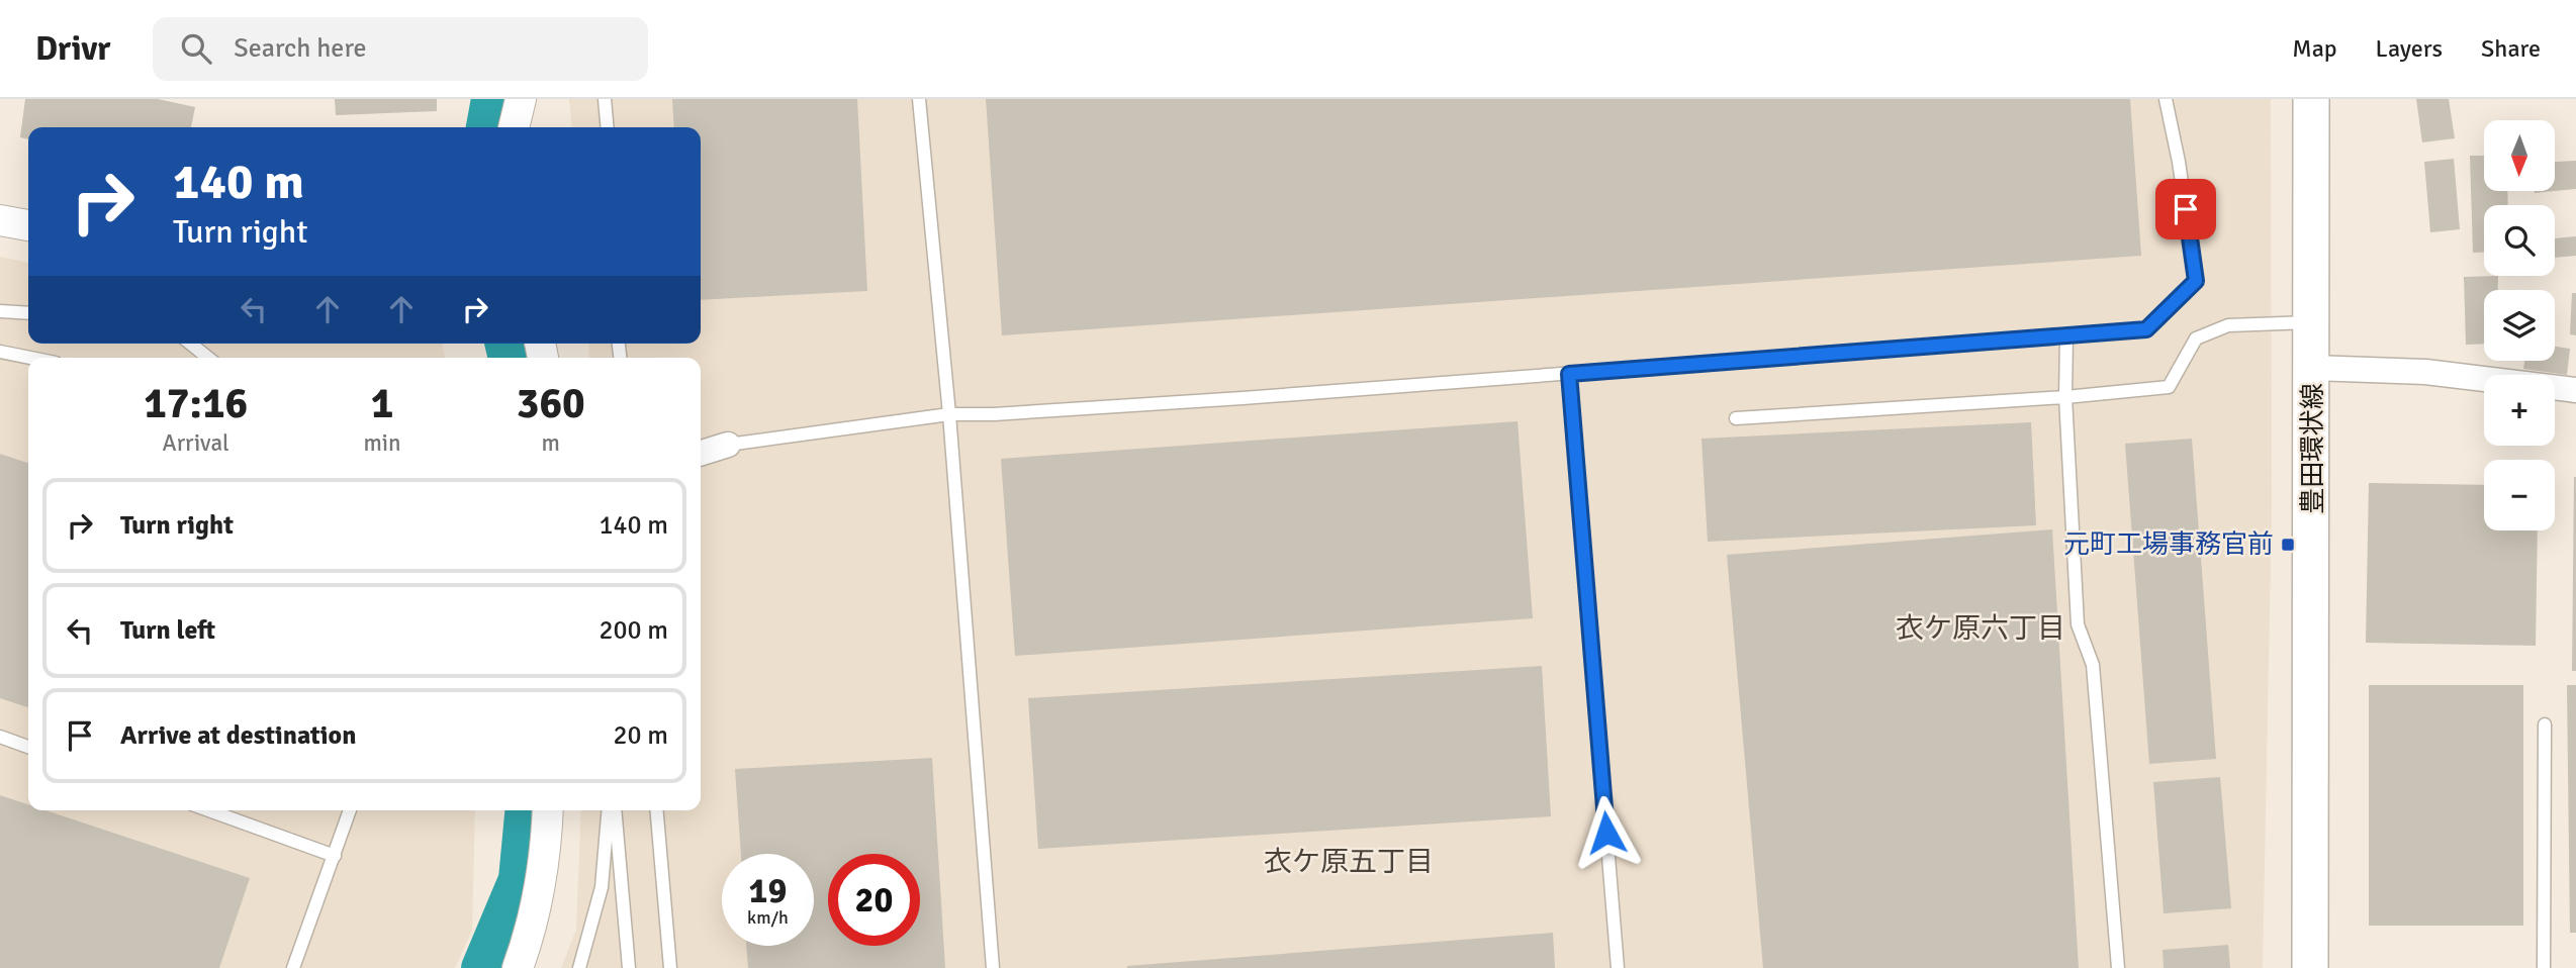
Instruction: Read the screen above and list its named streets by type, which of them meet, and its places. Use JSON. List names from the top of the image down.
{
  "streets": {
    "main road": ["豊田環状線"]
  },
  "districts": ["衣ケ原六丁目", "衣ケ原五丁目"],
  "places": {
    "transit": ["元町工場事務官前"]
  },
  "north": "bottom",
  "page": {
    "header": "Drivr",
    "search": "Search here",
    "nav": ["Map", "Layers", "Share"],
    "map_buttons": ["+", "−"],
    "turn": ["140 m", "Turn right"],
    "eta": [
      "17:16",
      "Arrival",
      "1",
      "min",
      "360",
      "m"
    ],
    "list": [
      {
        "name": "Turn right",
        "value": "140 m"
      },
      {
        "name": "Turn left",
        "value": "200 m"
      },
      {
        "name": "Arrive at destination",
        "value": "20 m"
      }
    ],
    "speed": "19 km/h",
    "limit": "20"
  }
}
